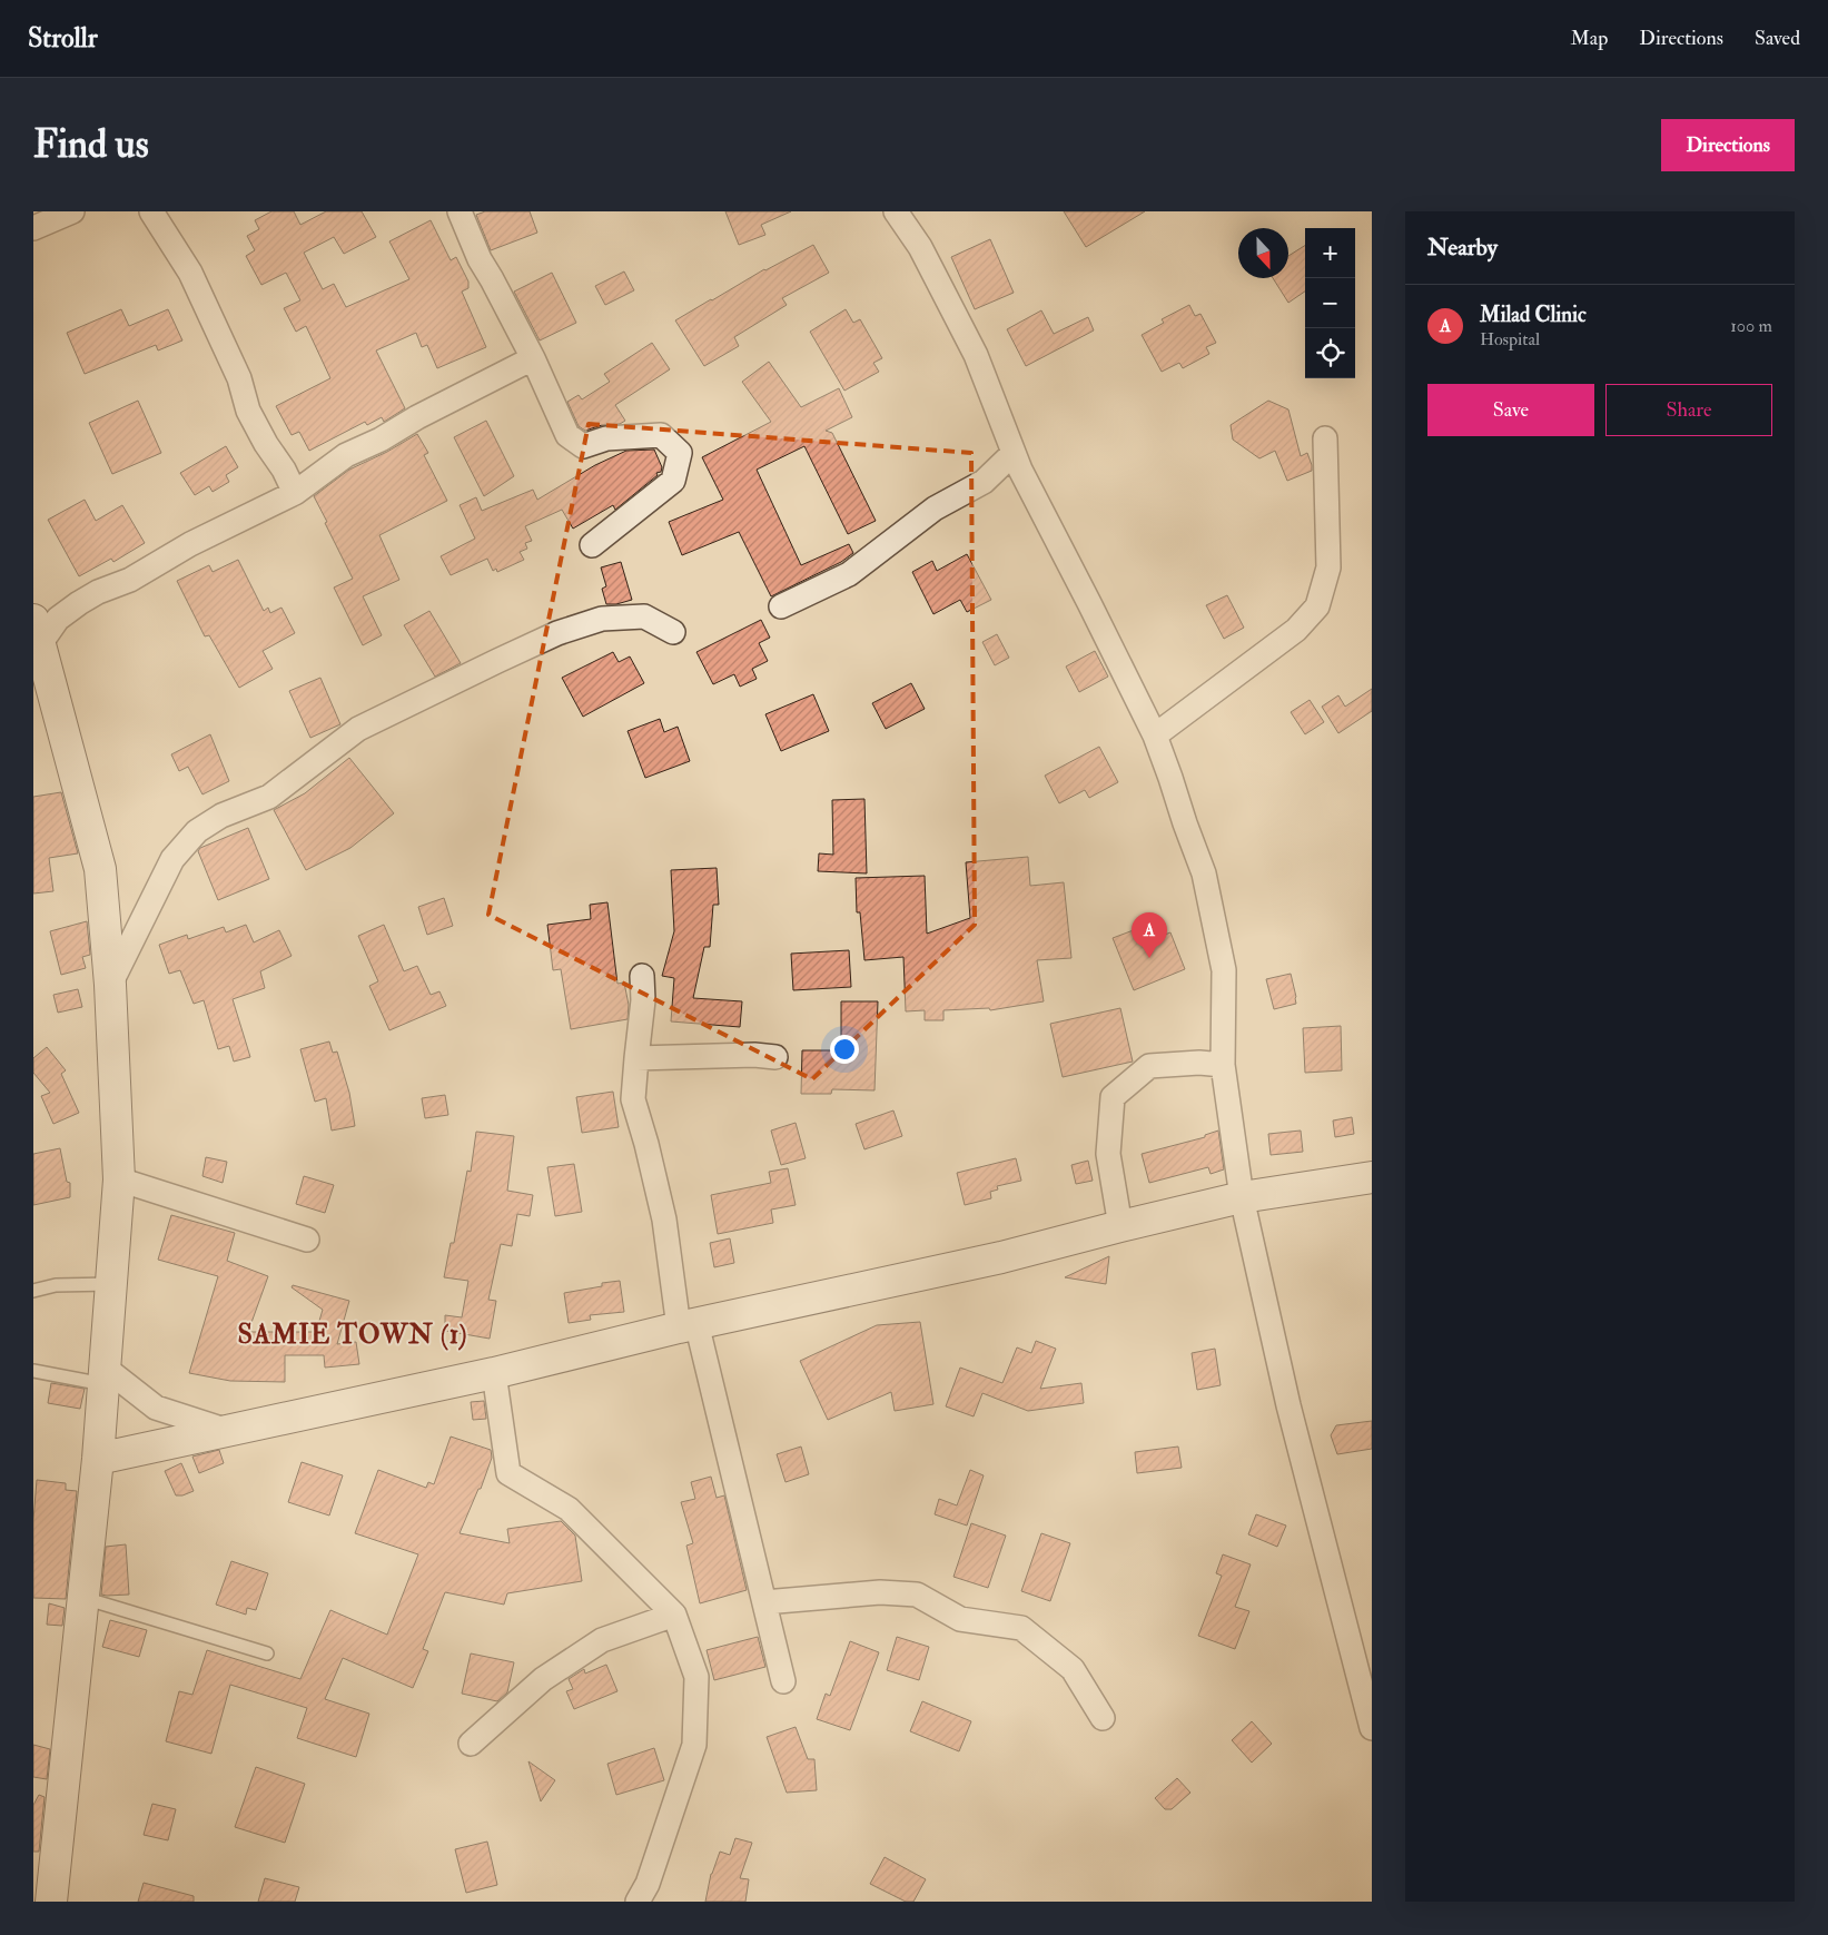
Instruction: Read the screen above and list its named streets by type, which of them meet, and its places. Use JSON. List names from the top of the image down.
{
  "districts": ["SAMIE TOWN (1)"],
  "north": "bottom",
  "page": {
    "header": "Strollr",
    "nav": ["Map", "Directions", "Saved"],
    "buttons": [
      "Directions",
      ["Save", "Share"]
    ],
    "title": "Find us",
    "heading": "Nearby",
    "map_buttons": ["+", "−"],
    "list": [
      {
        "mark": "A",
        "name": "Milad Clinic",
        "note": "Hospital",
        "value": "100 m"
      }
    ],
    "pins": "A"
  }
}
